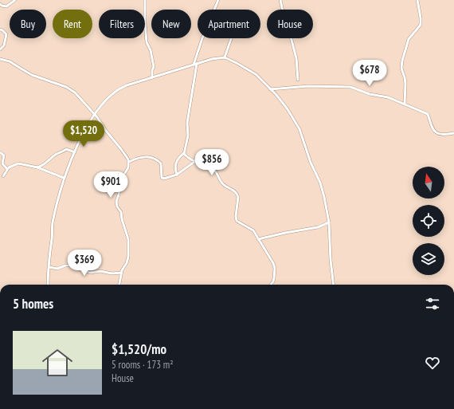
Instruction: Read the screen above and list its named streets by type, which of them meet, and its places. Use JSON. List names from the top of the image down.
{
  "north": "top",
  "page": {
    "chip": [
      "Buy",
      "Rent",
      "Filters",
      "New",
      "Apartment",
      "House"
    ],
    "price": [
      "$678",
      "$1,520",
      "$856",
      "$901",
      "$369"
    ],
    "heading": "5 homes",
    "list": [
      {
        "name": "$1,520/mo",
        "note": "5 rooms · 173 m² · House"
      }
    ]
  }
}
